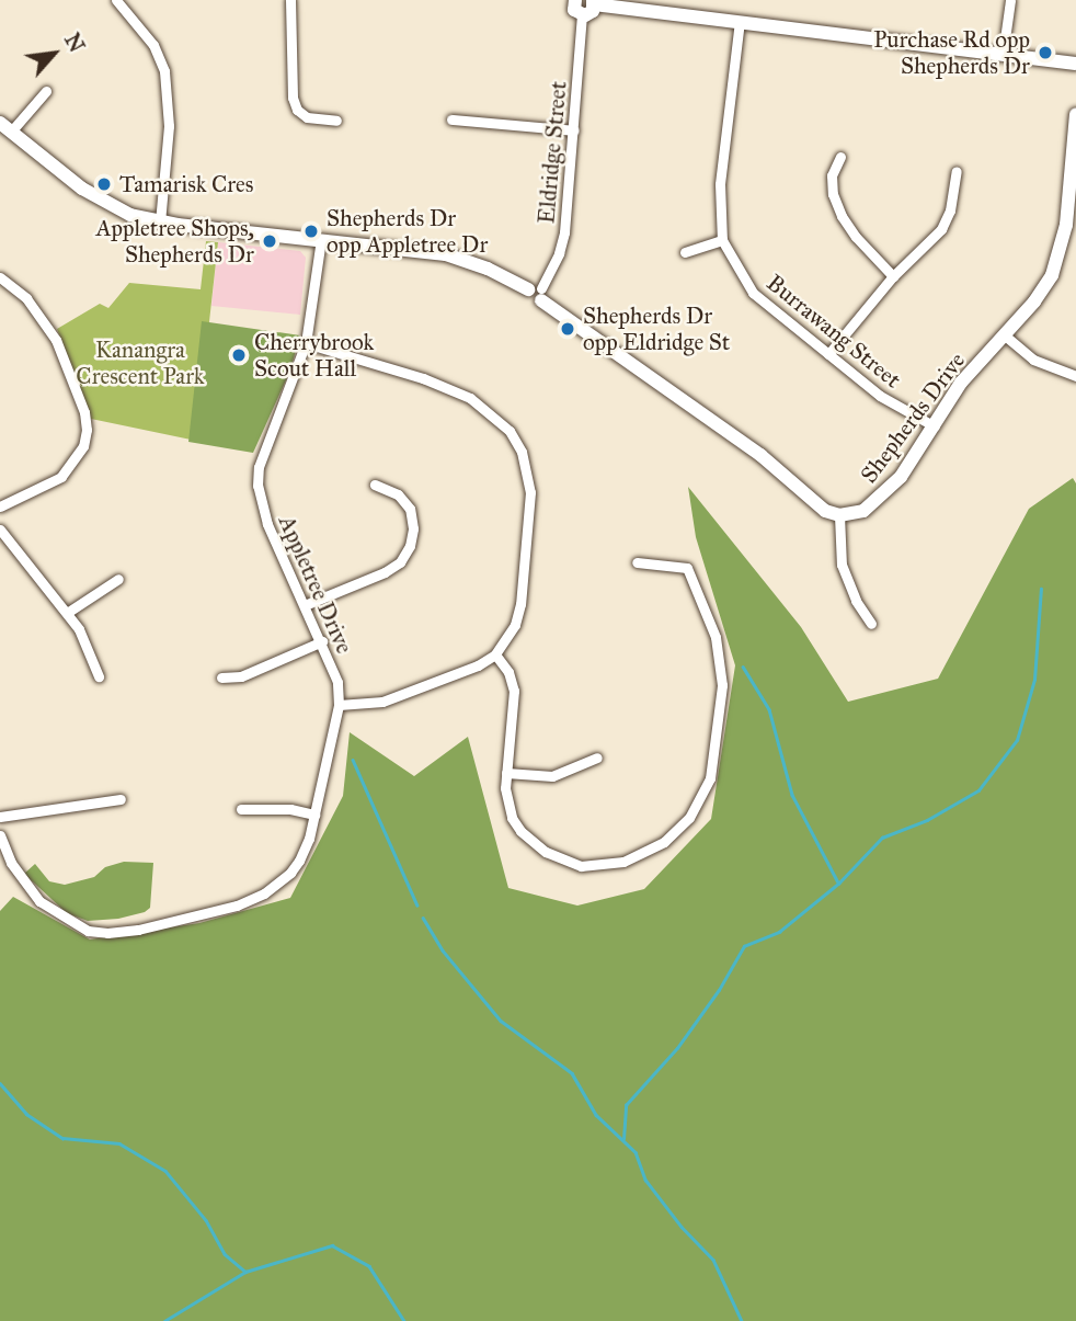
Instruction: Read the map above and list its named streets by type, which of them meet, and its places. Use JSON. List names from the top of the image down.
{
  "streets": {
    "main road": ["Shepherds Drive"],
    "street": ["Eldridge Street", "Burrawang Street", "Appletree Drive"]
  },
  "crossings": [
    ["Burrawang Street", "Shepherds Drive"]
  ],
  "parks": ["Kanangra Crescent Park"],
  "places": [
    "Purchase Rd opp Shepherds Dr",
    "Tamarisk Cres",
    "Shepherds Dr opp Appletree Dr",
    "Appletree Shops, Shepherds Dr",
    "Shepherds Dr opp Eldridge St",
    "Cherrybrook Scout Hall"
  ],
  "north": "top right"
}
